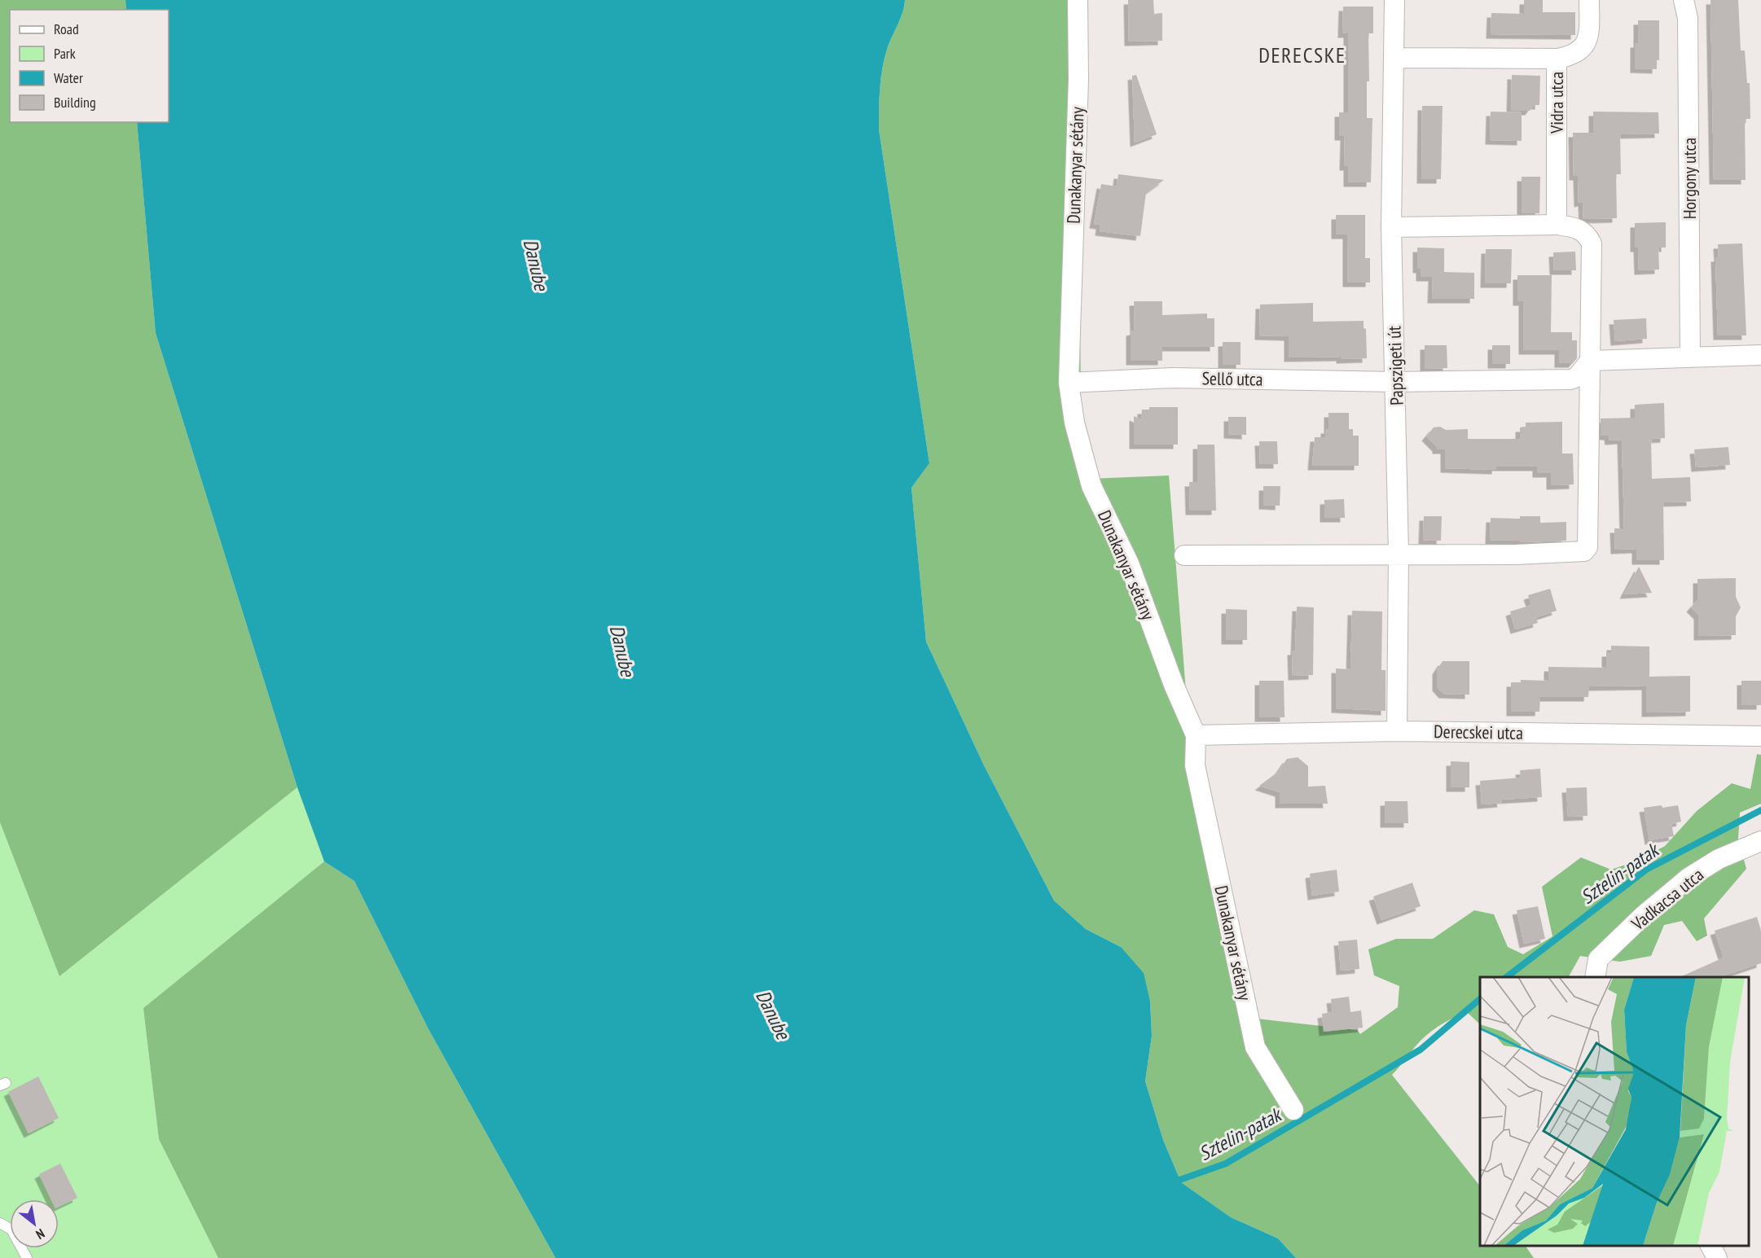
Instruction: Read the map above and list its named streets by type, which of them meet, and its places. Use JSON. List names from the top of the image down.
{
  "streets": {
    "street": [
      "Vidra utca",
      "Dunakanyar sétány",
      "Horgony utca",
      "Papszigeti út",
      "Sellő utca",
      "Derecskei utca",
      "Vadkacsa utca"
    ]
  },
  "crossings": [
    ["Dunakanyar sétány", "Sellő utca"],
    ["Dunakanyar sétány", "Derecskei utca"],
    ["Papszigeti út", "Sellő utca"],
    ["Papszigeti út", "Derecskei utca"]
  ],
  "districts": ["DERECSKE"],
  "water": ["Danube", "Sztelin-patak"],
  "legend": [
    "Road",
    "Park",
    "Water",
    "Building"
  ],
  "north": "bottom right"
}
